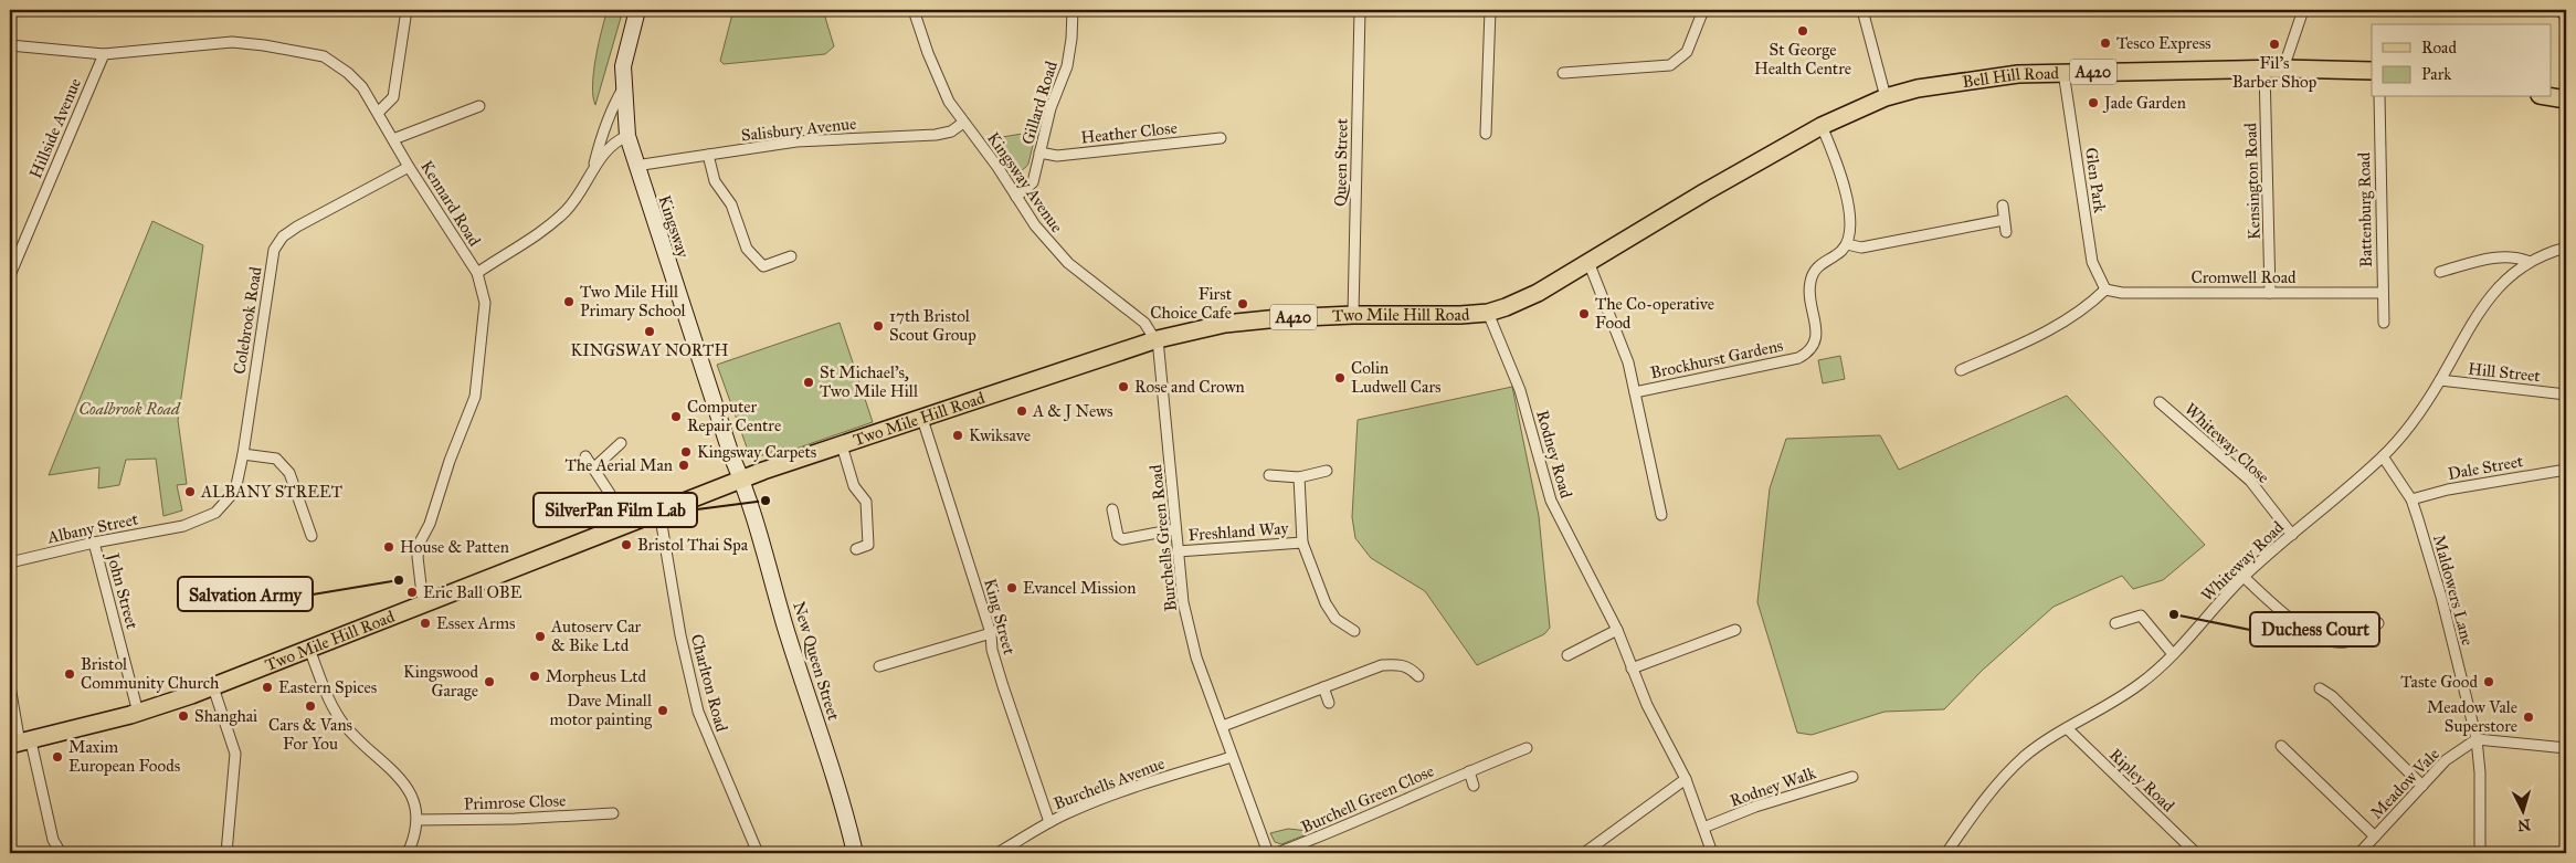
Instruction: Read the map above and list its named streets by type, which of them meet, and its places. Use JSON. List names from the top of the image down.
{
  "streets": {
    "main road": ["A420", "Bell Hill Road", "Two Mile Hill Road"],
    "street": [
      "Gillard Road",
      "Hillside Avenue",
      "Salisbury Avenue",
      "Heather Close",
      "Queen Street",
      "Glen Park",
      "Kensington Road",
      "Kingsway Avenue",
      "Kennard Road",
      "Battenburg Road",
      "Kingsway",
      "Cromwell Road",
      "Colebrook Road",
      "Brockhurst Gardens",
      "Hill Street",
      "Whiteway Close",
      "Rodney Road",
      "Dale Street",
      "Albany Street",
      "Freshland Way",
      "Burchells Green Road",
      "Whiteway Road",
      "Maldowers Lane",
      "John Street",
      "King Street",
      "New Queen Street",
      "Charlton Road",
      "Ripley Road",
      "Burchells Avenue",
      "Meadow Vale",
      "Rodney Walk",
      "Burchell Green Close",
      "Primrose Close"
    ]
  },
  "crossings": [
    ["Bell Hill Road", "Glen Park"],
    ["Bell Hill Road", "Kensington Road"],
    ["Bell Hill Road", "Two Mile Hill Road"],
    ["Gillard Road", "Heather Close"],
    ["Gillard Road", "Kingsway Avenue"],
    ["Hillside Avenue", "Kennard Road"],
    ["Salisbury Avenue", "Kingsway Avenue"],
    ["Salisbury Avenue", "Kingsway"],
    ["Queen Street", "Two Mile Hill Road"],
    ["Glen Park", "Cromwell Road"],
    ["Kensington Road", "Cromwell Road"],
    ["Kingsway Avenue", "Two Mile Hill Road"],
    ["Kingsway Avenue", "Burchells Green Road"],
    ["Kennard Road", "Two Mile Hill Road"],
    ["Kennard Road", "Colebrook Road"],
    ["Battenburg Road", "Cromwell Road"],
    ["Kingsway", "Two Mile Hill Road"],
    ["Kingsway", "New Queen Street"],
    ["Two Mile Hill Road", "Rodney Road"],
    ["Two Mile Hill Road", "Burchells Green Road"],
    ["Two Mile Hill Road", "John Street"],
    ["Two Mile Hill Road", "King Street"],
    ["Two Mile Hill Road", "New Queen Street"],
    ["Two Mile Hill Road", "Charlton Road"],
    ["Colebrook Road", "Albany Street"],
    ["Hill Street", "Whiteway Road"],
    ["Whiteway Close", "Whiteway Road"],
    ["Rodney Road", "Rodney Walk"],
    ["Dale Street", "Maldowers Lane"],
    ["Albany Street", "John Street"],
    ["Freshland Way", "Burchells Green Road"],
    ["Burchells Green Road", "Burchells Avenue"],
    ["Whiteway Road", "Maldowers Lane"],
    ["Whiteway Road", "Ripley Road"],
    ["Maldowers Lane", "Meadow Vale"],
    ["King Street", "Burchells Avenue"]
  ],
  "parks": ["Coalbrook Road"],
  "places": [
    "St George Health Centre",
    "Tesco Express",
    "Fil's Barber Shop",
    "Jade Garden",
    "Two Mile Hill Primary School",
    "First Choice Cafe",
    "The Co-operative Food",
    "17th Bristol Scout Group",
    "KINGSWAY NORTH",
    "Colin Ludwell Cars",
    "St Michael's, Two Mile Hill",
    "Rose and Crown",
    "A & J News",
    "Computer Repair Centre",
    "Kwiksave",
    "Kingsway Carpets",
    "The Aerial Man",
    "ALBANY STREET",
    "SilverPan Film Lab",
    "Bristol Thai Spa",
    "House & Patten",
    "Salvation Army",
    "Evancel Mission",
    "Eric Ball OBE",
    "Duchess Court",
    "Essex Arms",
    "Autoserv Car & Bike Ltd",
    "Bristol Community Church",
    "Morpheus Ltd",
    "Kingswood Garage",
    "Taste Good",
    "Eastern Spices",
    "Cars & Vans For You",
    "Dave Minall motor painting",
    "Shanghai",
    "Meadow Vale Superstore",
    "Maxim European Foods"
  ],
  "legend": ["Road", "Park"],
  "north": "bottom"
}
